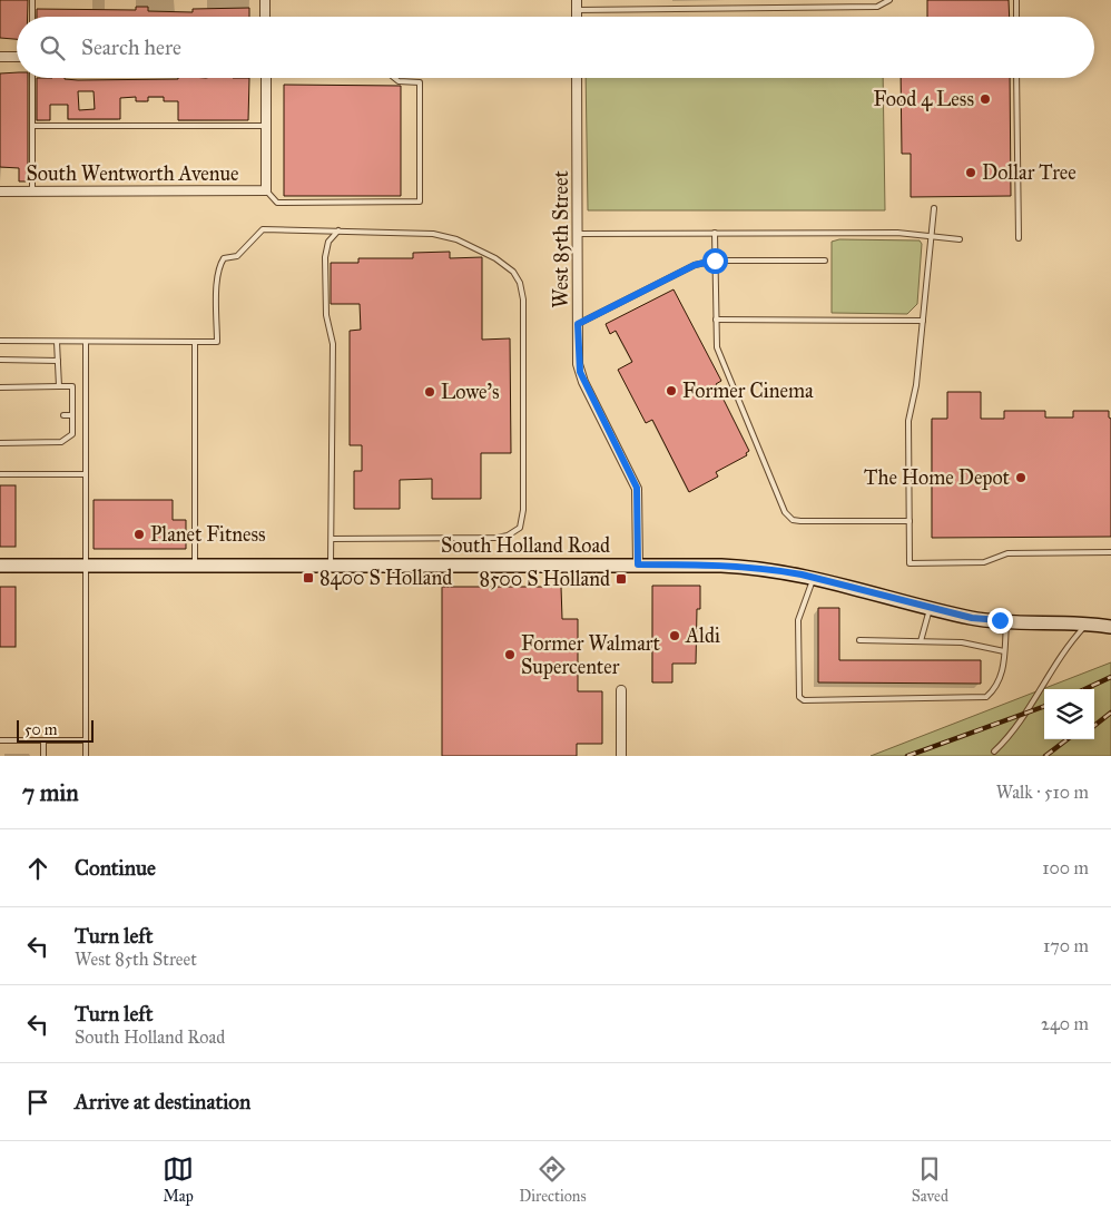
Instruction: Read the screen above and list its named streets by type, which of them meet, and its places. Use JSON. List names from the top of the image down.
{
  "streets": {
    "main road": ["South Holland Road"],
    "street": ["South Wentworth Avenue", "West 85th Street"]
  },
  "crossings": [
    ["West 85th Street", "South Holland Road"]
  ],
  "places": {
    "other": [
      "Food 4 Less",
      "Dollar Tree",
      "Former Cinema",
      "Lowe's",
      "The Home Depot",
      "Planet Fitness",
      "Aldi",
      "Former Walmart Supercenter"
    ],
    "transit": ["8400 S Holland", "8500 S Holland"]
  },
  "scale_bar": "50 m",
  "page": {
    "search": "Search here",
    "scale": "50 m",
    "heading": ["7 min", "Walk · 510 m"],
    "list": [
      ["Continue", "100 m"],
      ["Turn left", "West 85th Street", "170 m"],
      ["Turn left", "South Holland Road", "240 m"],
      "Arrive at destination"
    ],
    "nav": ["Map", "Directions", "Saved"]
  }
}
